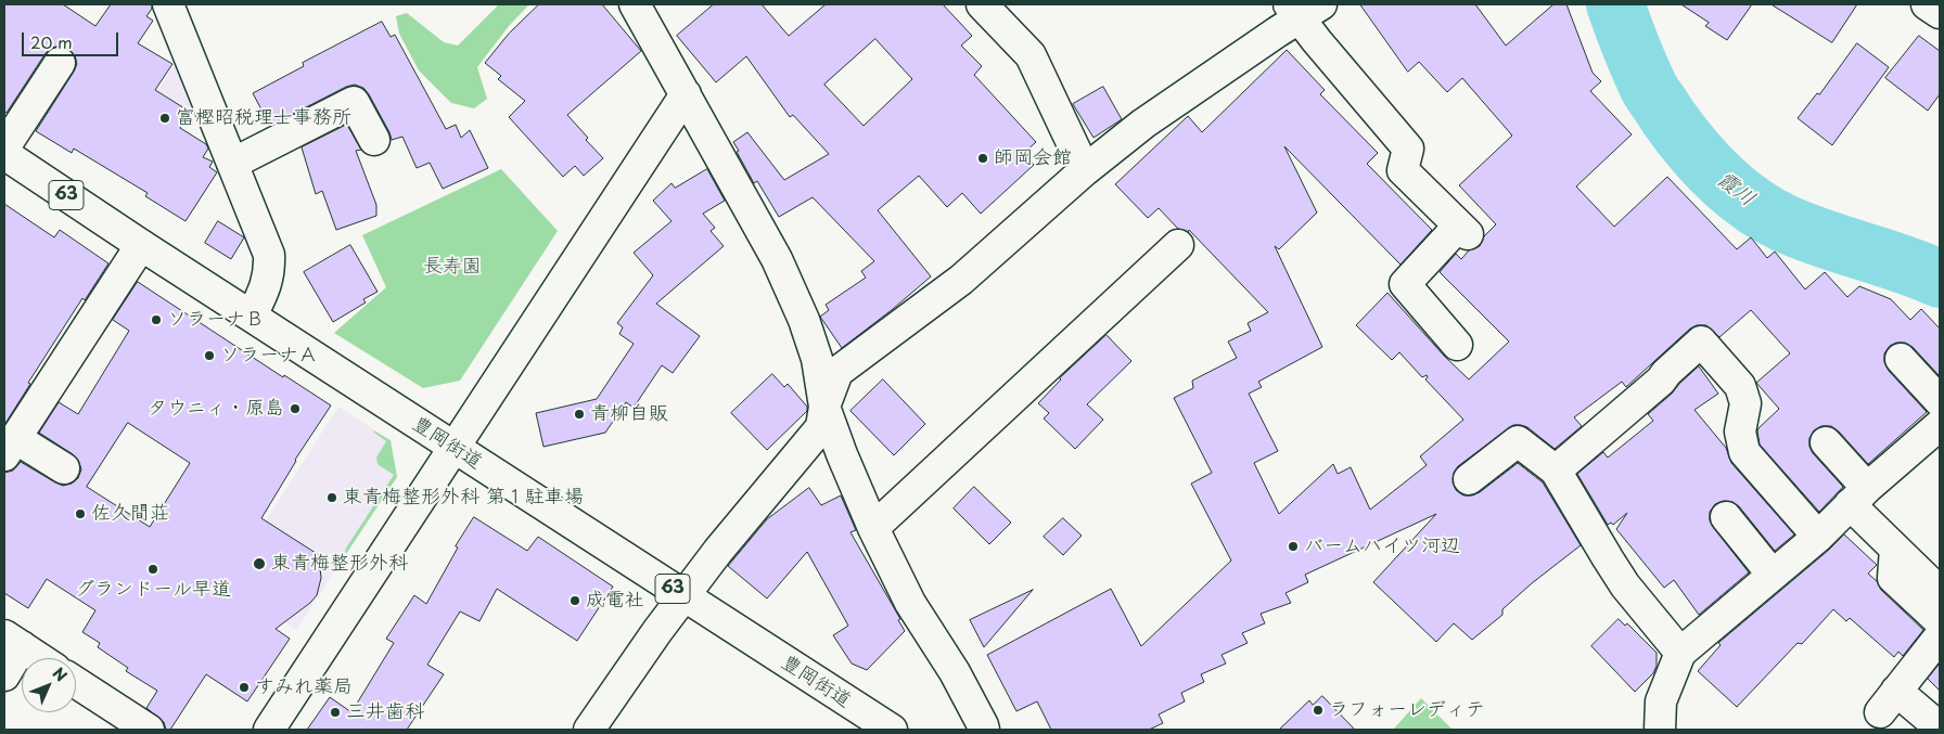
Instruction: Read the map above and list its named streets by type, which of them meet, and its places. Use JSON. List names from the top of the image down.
{
  "streets": {
    "street": ["63", "豊岡街道"]
  },
  "water": ["霞川"],
  "parks": ["長寿園"],
  "places": [
    "富樫昭税理士事務所",
    "師岡会館",
    "ソラーナＢ",
    "ソラーナＡ",
    "タウニィ・原島",
    "青柳自販",
    "東青梅整形外科 第１駐車場",
    "佐久間荘",
    "バームハイツ河辺",
    "東青梅整形外科",
    "グランドール早道",
    "成電社",
    "すみれ薬局",
    "ラフォーレディテ",
    "三井歯科"
  ],
  "scale_bar": "20 m",
  "north": "top right"
}
